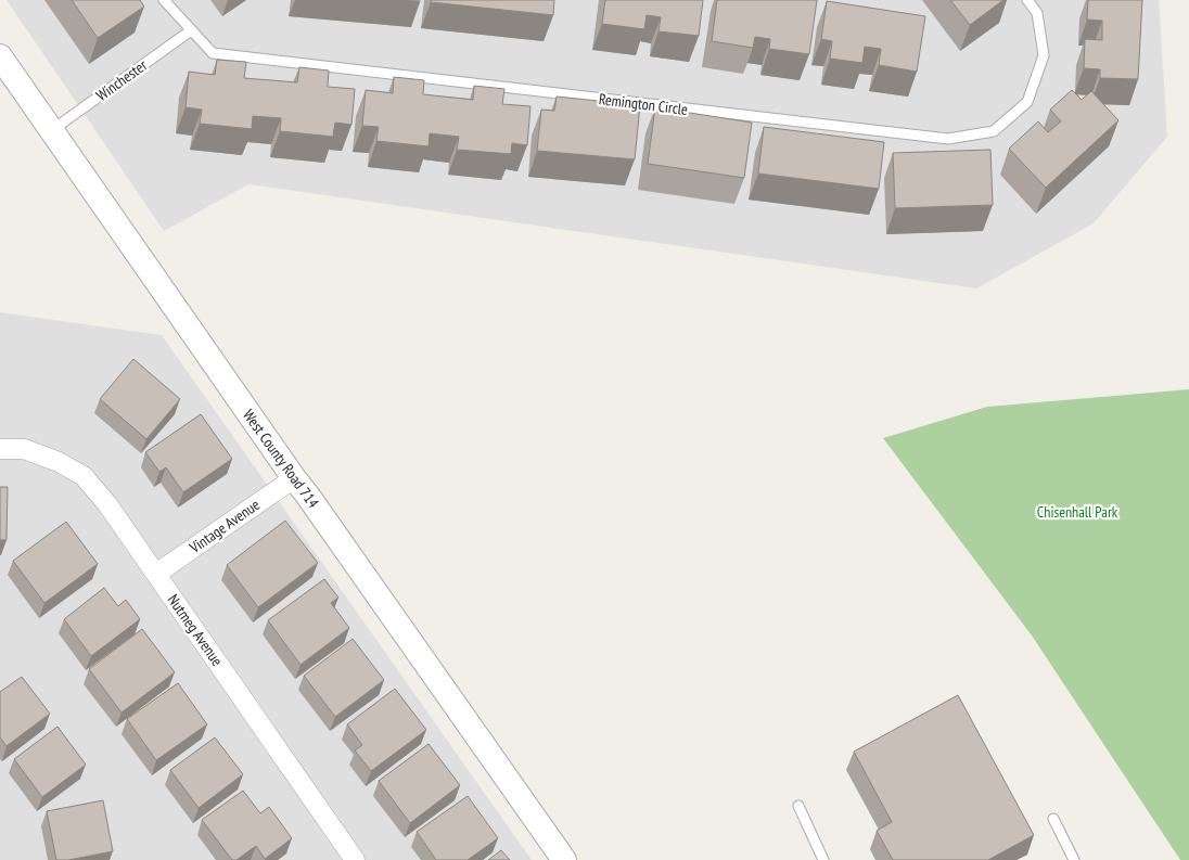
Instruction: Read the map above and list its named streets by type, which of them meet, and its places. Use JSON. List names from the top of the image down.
{
  "streets": {
    "street": ["West County Road 714", "Vintage Avenue", "Nutmeg Avenue"],
    "lane": ["Winchester", "Remington Circle"]
  },
  "crossings": [
    ["Winchester", "Remington Circle"],
    ["Winchester", "West County Road 714"],
    ["West County Road 714", "Vintage Avenue"],
    ["Vintage Avenue", "Nutmeg Avenue"]
  ],
  "parks": ["Chisenhall Park"]
}
